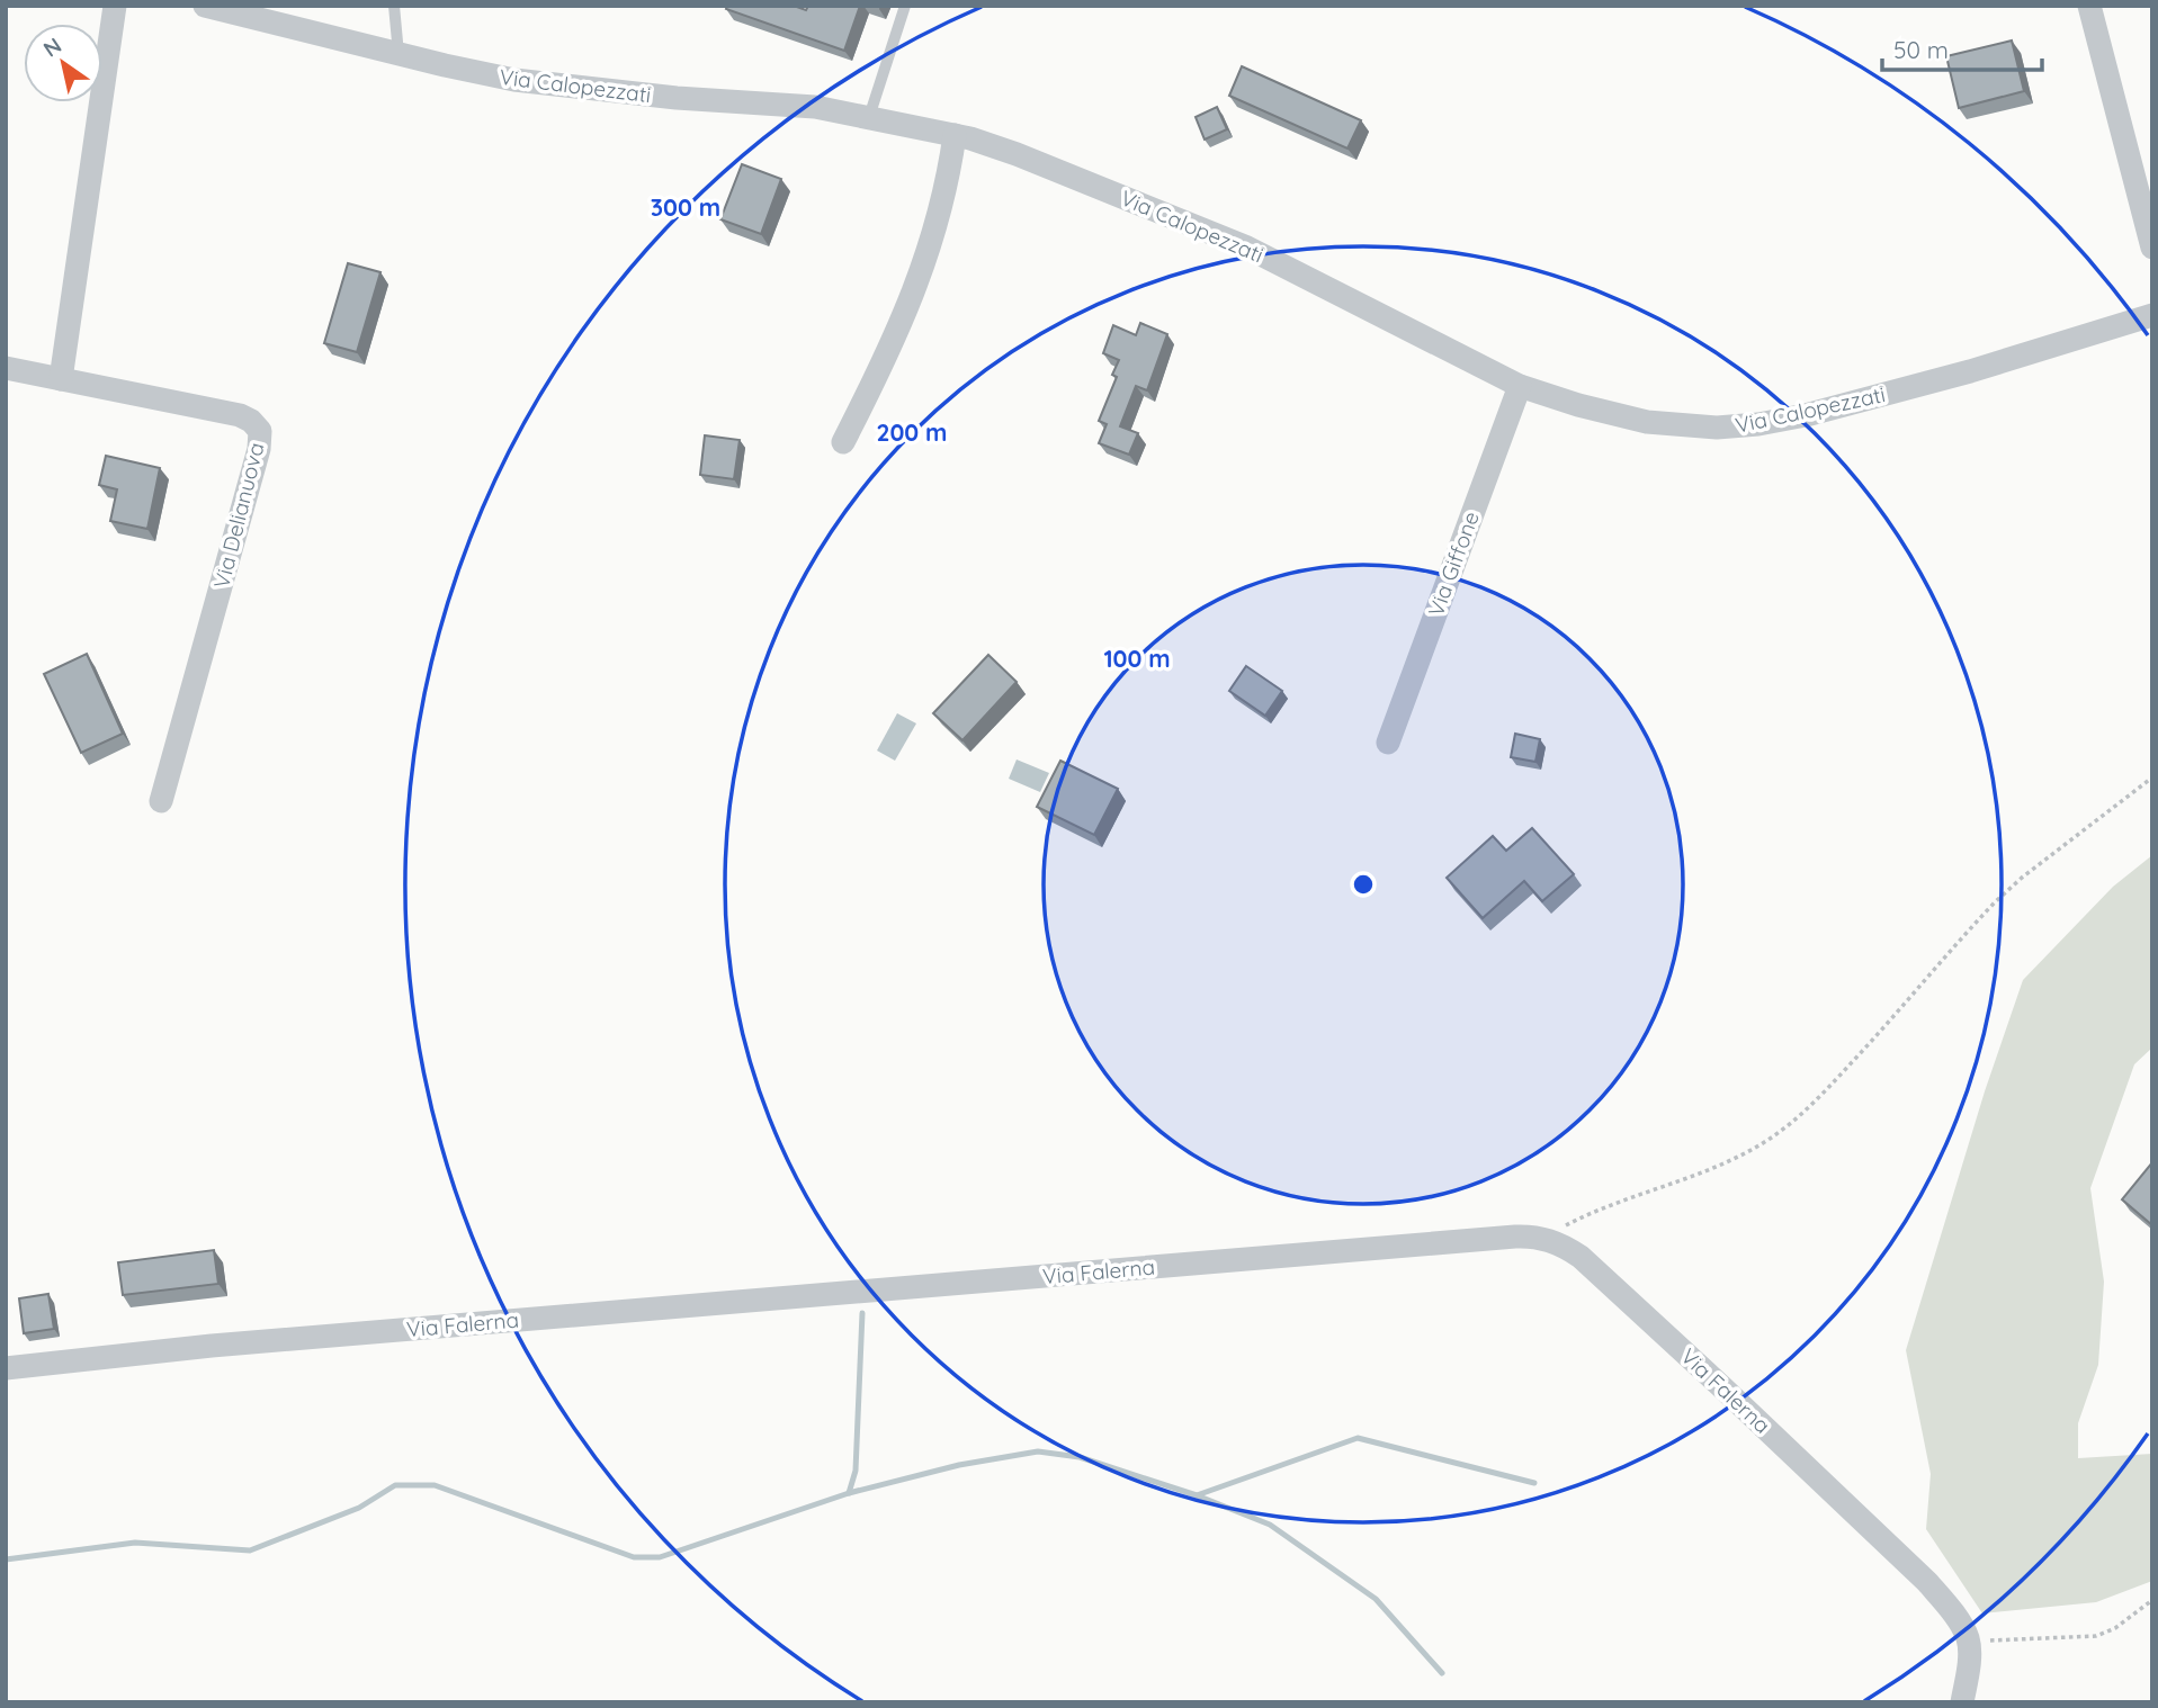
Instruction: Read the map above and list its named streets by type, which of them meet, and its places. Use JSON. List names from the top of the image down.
{
  "streets": {
    "street": [
      "Via Calopezzati",
      "Via Delianuova",
      "Via Giffone",
      "Via Falerna"
    ]
  },
  "crossings": [
    ["Via Calopezzati", "Via Giffone"]
  ],
  "scale_bar": "50 m",
  "north": "top left",
  "rings": ["300 m", "200 m", "100 m"]
}
